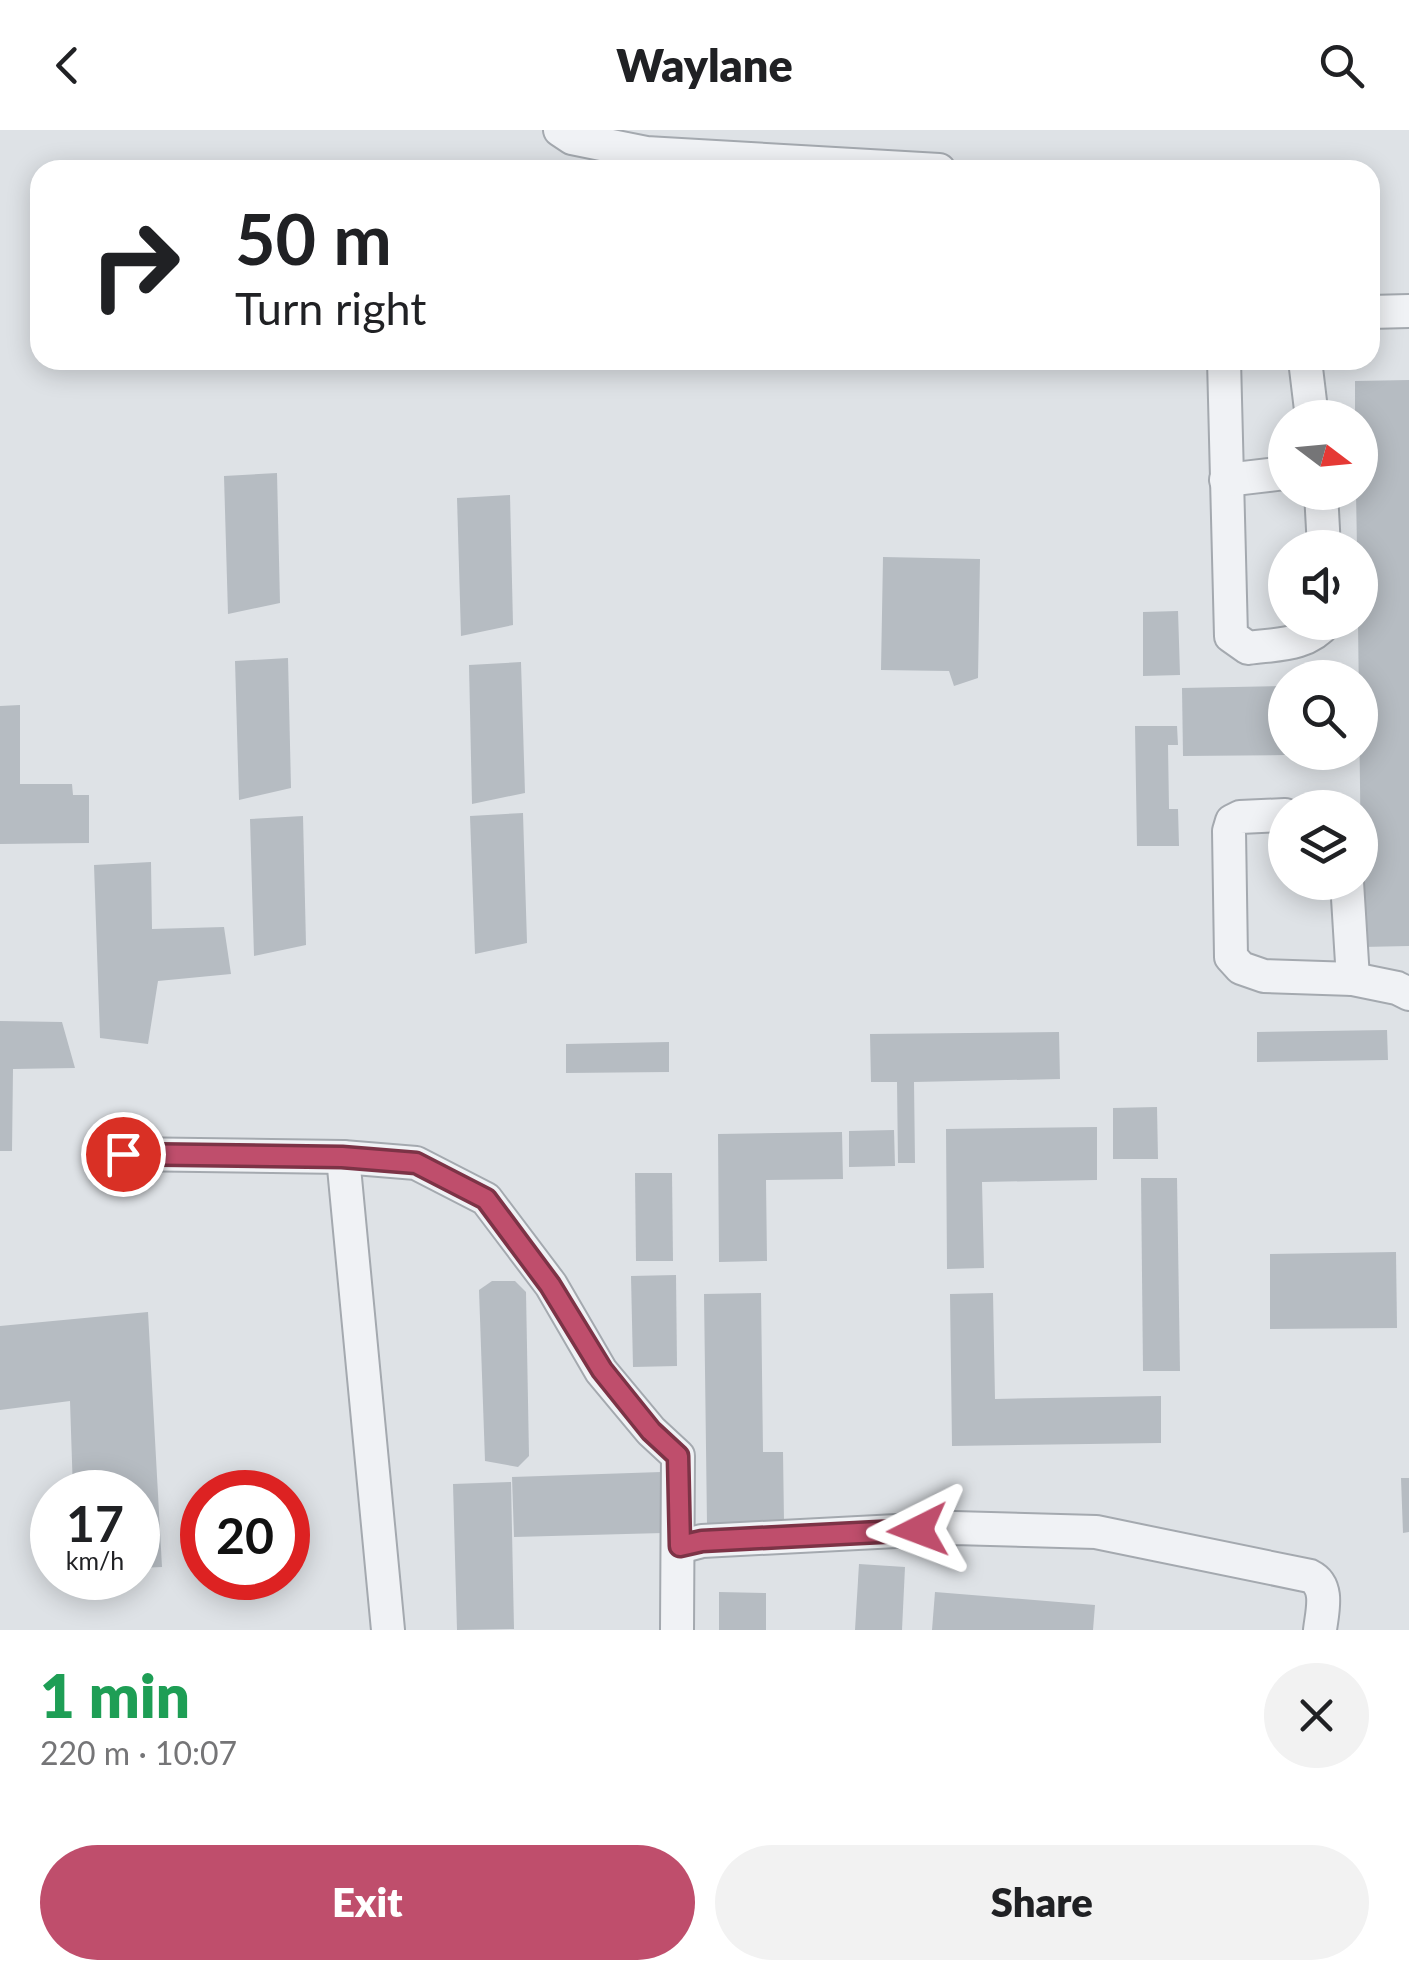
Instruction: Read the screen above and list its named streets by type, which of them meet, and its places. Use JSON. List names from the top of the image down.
{
  "north": "right",
  "page": {
    "header": "Waylane",
    "turn": ["50 m", "Turn right"],
    "speed": "17 km/h",
    "limit": "20",
    "heading": ["1 min", "220 m · 10:07"],
    "buttons": ["Exit", "Share"]
  }
}
